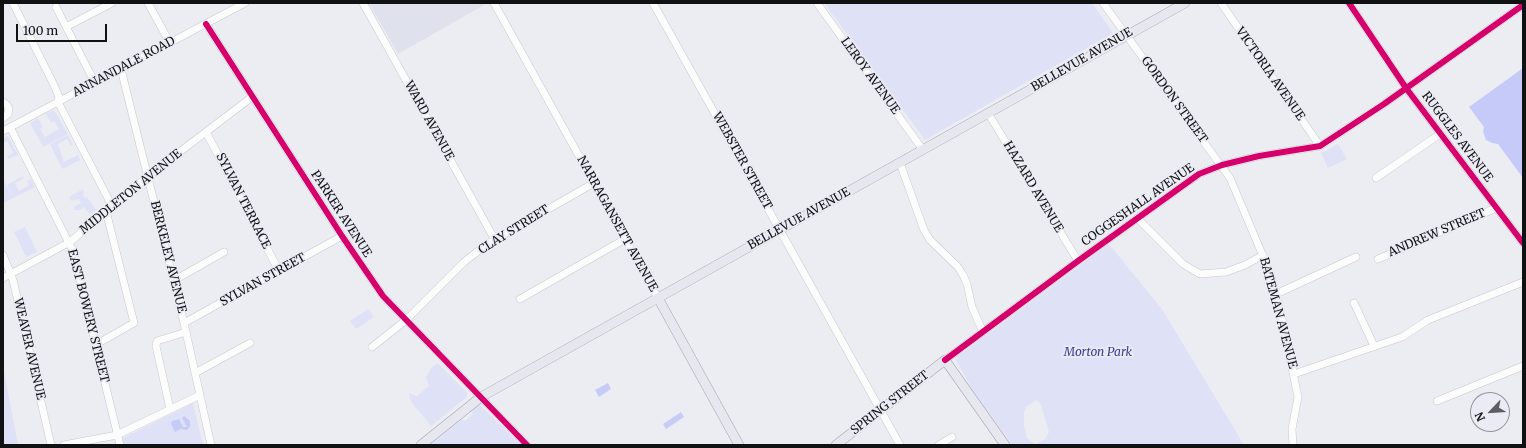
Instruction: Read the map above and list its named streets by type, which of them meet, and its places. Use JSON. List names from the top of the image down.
{
  "streets": {
    "main road": ["BELLEVUE AVENUE", "NARRAGANSETT AVENUE", "SPRING STREET"],
    "street": [
      "ANNANDALE ROAD",
      "VICTORIA AVENUE",
      "LEROY AVENUE",
      "GORDON STREET",
      "WARD AVENUE",
      "RUGGLES AVENUE",
      "WEBSTER STREET",
      "HAZARD AVENUE",
      "MIDDLETON AVENUE",
      "SYLVAN TERRACE",
      "COGGESHALL AVENUE",
      "PARKER AVENUE",
      "CLAY STREET",
      "ANDREW STREET",
      "BERKELEY AVENUE",
      "SYLVAN STREET",
      "BATEMAN AVENUE",
      "EAST BOWERY STREET",
      "WEAVER AVENUE"
    ]
  },
  "crossings": [
    ["BELLEVUE AVENUE", "LEROY AVENUE"],
    ["BELLEVUE AVENUE", "GORDON STREET"],
    ["BELLEVUE AVENUE", "WEBSTER STREET"],
    ["BELLEVUE AVENUE", "HAZARD AVENUE"],
    ["BELLEVUE AVENUE", "PARKER AVENUE"],
    ["BELLEVUE AVENUE", "NARRAGANSETT AVENUE"],
    ["ANNANDALE ROAD", "PARKER AVENUE"],
    ["ANNANDALE ROAD", "BERKELEY AVENUE"],
    ["ANNANDALE ROAD", "EAST BOWERY STREET"],
    ["VICTORIA AVENUE", "COGGESHALL AVENUE"],
    ["GORDON STREET", "COGGESHALL AVENUE"],
    ["GORDON STREET", "BATEMAN AVENUE"],
    ["WARD AVENUE", "CLAY STREET"],
    ["RUGGLES AVENUE", "COGGESHALL AVENUE"],
    ["RUGGLES AVENUE", "ANDREW STREET"],
    ["WEBSTER STREET", "SPRING STREET"],
    ["HAZARD AVENUE", "COGGESHALL AVENUE"],
    ["MIDDLETON AVENUE", "SYLVAN TERRACE"],
    ["MIDDLETON AVENUE", "PARKER AVENUE"],
    ["MIDDLETON AVENUE", "BERKELEY AVENUE"],
    ["MIDDLETON AVENUE", "EAST BOWERY STREET"],
    ["MIDDLETON AVENUE", "WEAVER AVENUE"],
    ["SYLVAN TERRACE", "SYLVAN STREET"],
    ["COGGESHALL AVENUE", "BATEMAN AVENUE"],
    ["COGGESHALL AVENUE", "SPRING STREET"],
    ["PARKER AVENUE", "CLAY STREET"],
    ["PARKER AVENUE", "SYLVAN STREET"],
    ["NARRAGANSETT AVENUE", "CLAY STREET"],
    ["BERKELEY AVENUE", "SYLVAN STREET"]
  ],
  "parks": ["Morton Park"],
  "scale_bar": "100 m",
  "north": "bottom left"
}
